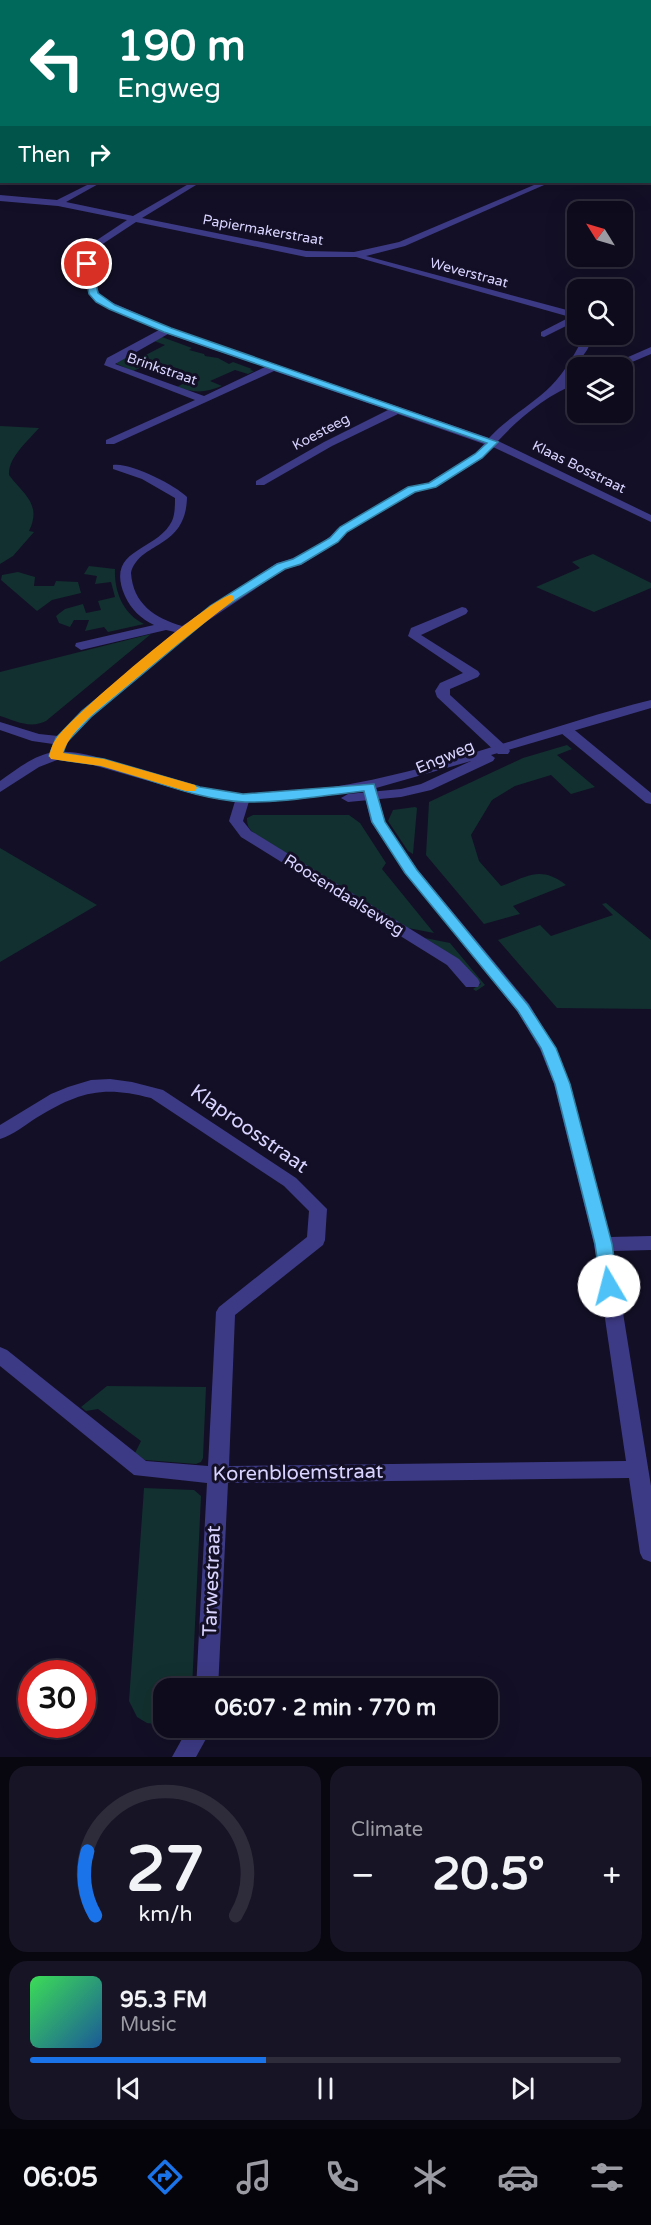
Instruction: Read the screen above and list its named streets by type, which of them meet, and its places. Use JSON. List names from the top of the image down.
{
  "streets": {
    "street": [
      "Papiermakerstraat",
      "Weverstraat",
      "Brinkstraat",
      "Koesteeg",
      "Klaas Bosstraat",
      "Engweg",
      "Roosendaalseweg",
      "Klaproosstraat",
      "Korenbloemstraat",
      "Tarwestraat"
    ]
  },
  "crossings": [
    ["Papiermakerstraat", "Weverstraat"],
    ["Engweg", "Roosendaalseweg"],
    ["Klaproosstraat", "Korenbloemstraat"],
    ["Klaproosstraat", "Tarwestraat"],
    ["Korenbloemstraat", "Tarwestraat"]
  ],
  "north": "top left",
  "page": {
    "turn": ["190 m", "Engweg"],
    "then": "Then",
    "limit": "30",
    "trip": "06:07 · 2 min · 770 m",
    "tile": "Climate",
    "heat": ["−", "20.5°", "+"],
    "song": ["95.3 FM", "Music"],
    "tabs": "06:05",
    "gauge": ["27", "km/h"]
  }
}
